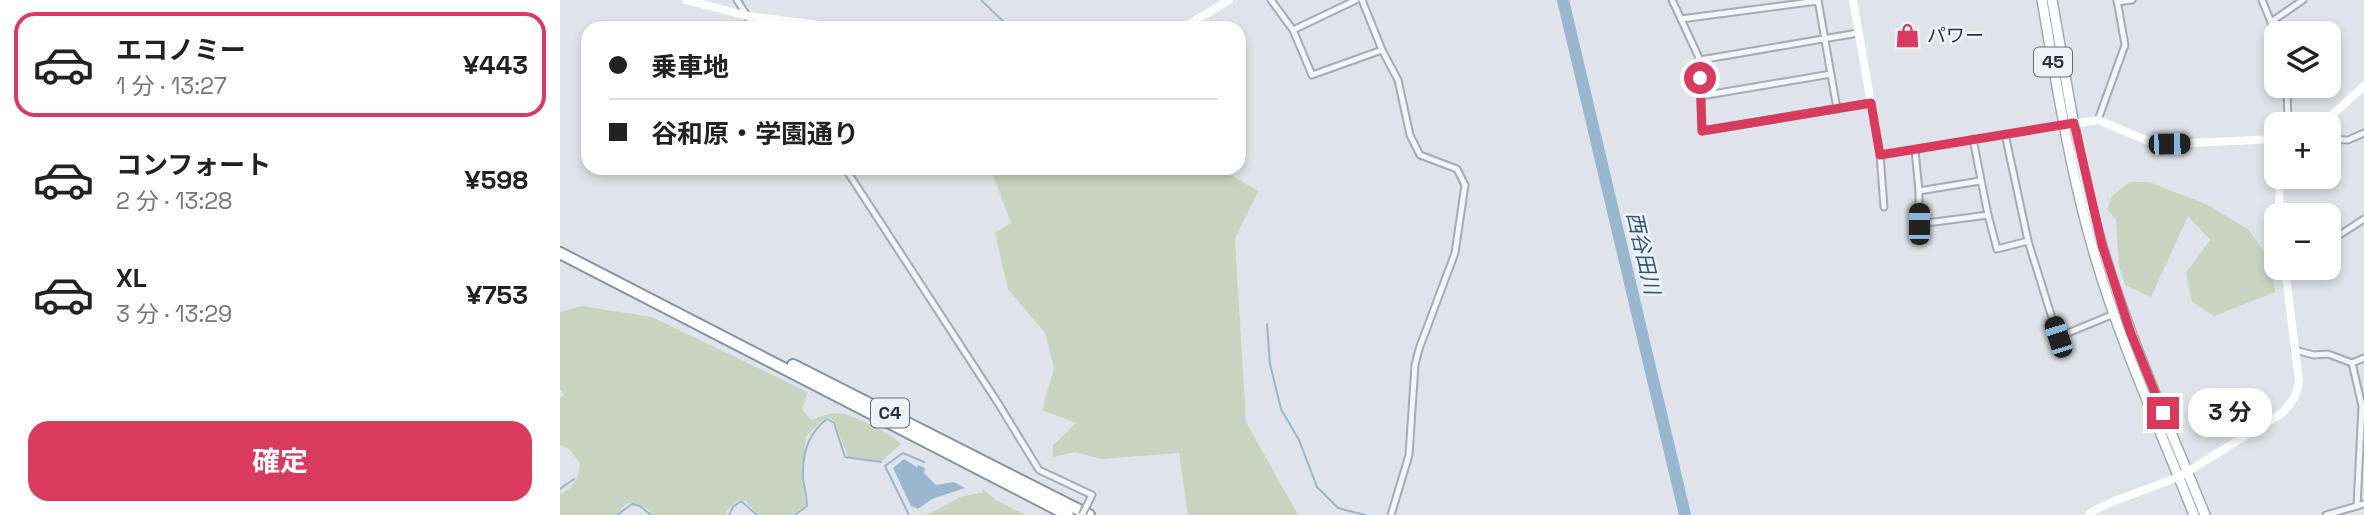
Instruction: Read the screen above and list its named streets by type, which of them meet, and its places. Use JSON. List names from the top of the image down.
{
  "streets": {
    "highway": ["C4"],
    "main road": ["45"]
  },
  "water": ["西谷田川"],
  "places": {
    "shop": ["パワー"]
  },
  "page": {
    "list": [
      {
        "name": "エコノミー",
        "note": "1 分 · 13:27",
        "value": "¥443"
      },
      {
        "name": "コンフォート",
        "note": "2 分 · 13:28",
        "value": "¥598"
      },
      {
        "name": "XL",
        "note": "3 分 · 13:29",
        "value": "¥753"
      }
    ],
    "map_buttons": ["+", "−"],
    "banner": ["乗車地", "谷和原・学園通り"],
    "bubble": "3 分",
    "buttons": "確定"
  }
}
